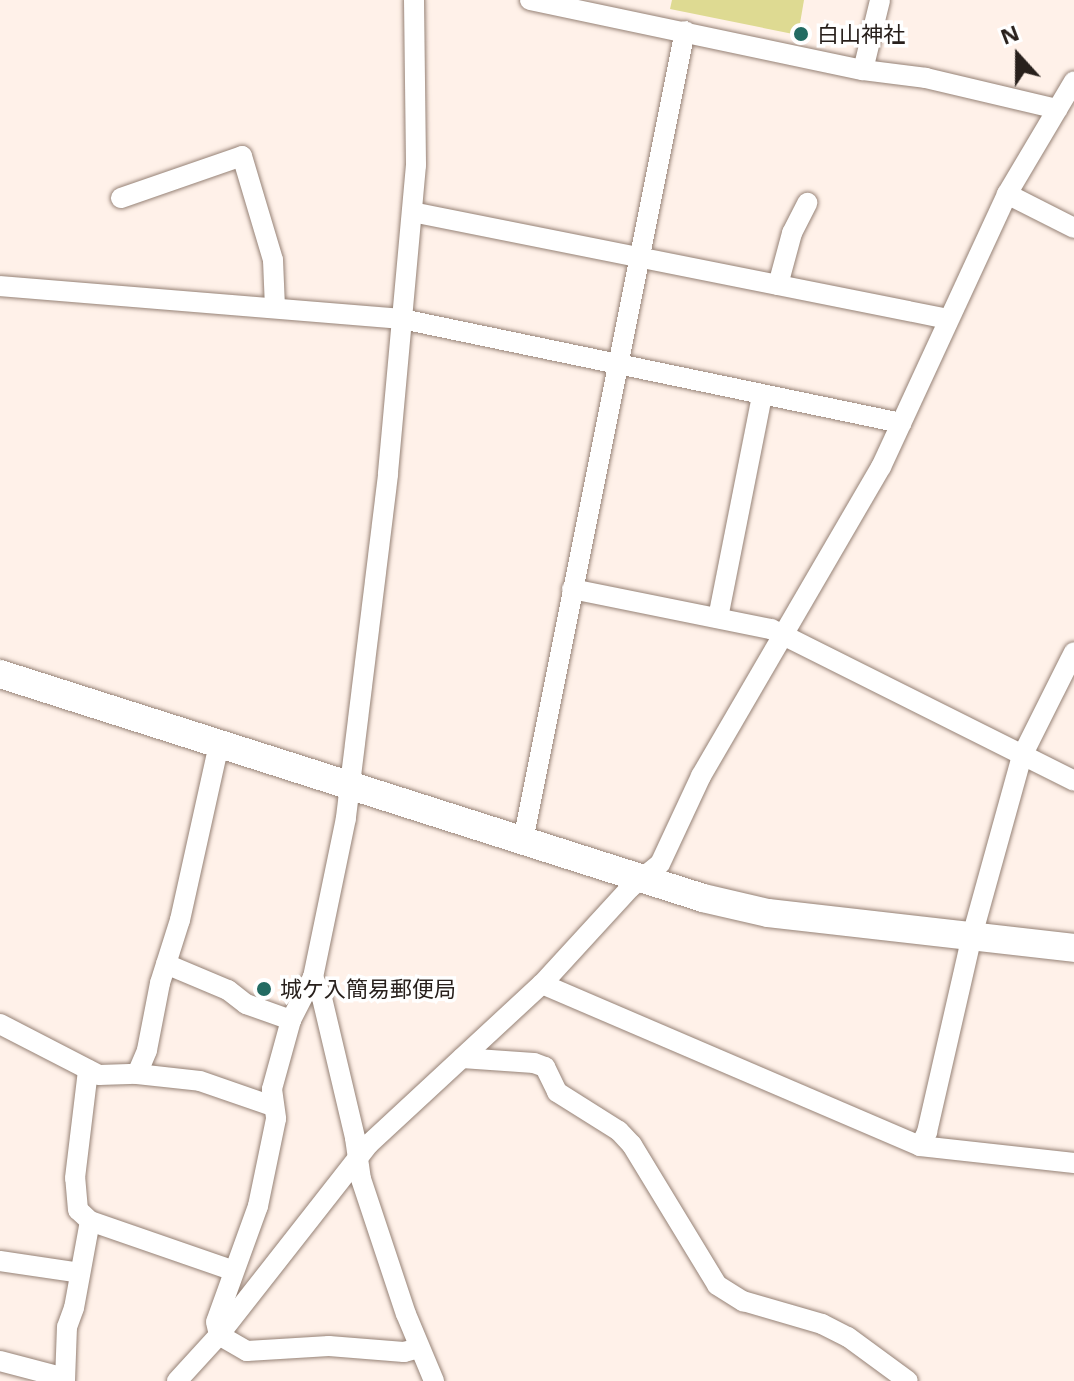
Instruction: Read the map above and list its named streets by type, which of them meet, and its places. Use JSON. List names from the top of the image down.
{
  "places": ["白山神社", "城ケ入簡易郵便局"],
  "north": "top"
}
